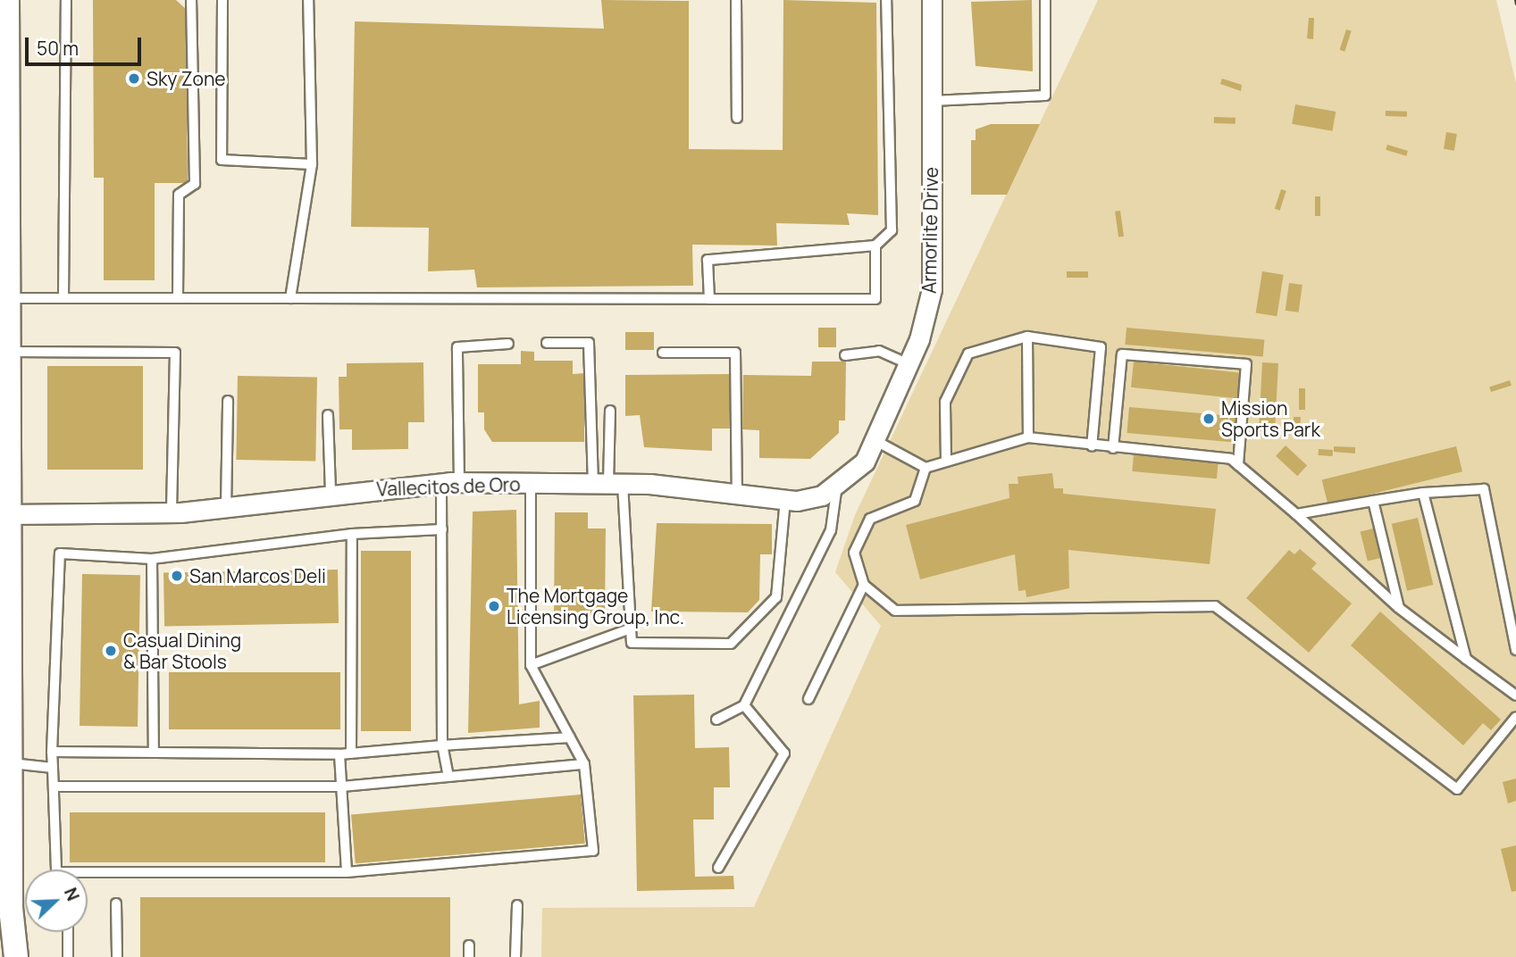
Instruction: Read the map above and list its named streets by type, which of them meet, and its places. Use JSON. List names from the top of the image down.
{
  "streets": {
    "street": ["Armorlite Drive", "Vallecitos de Oro"]
  },
  "crossings": [
    ["Armorlite Drive", "Vallecitos de Oro"]
  ],
  "places": [
    "Sky Zone",
    "Mission Sports Park",
    "San Marcos Deli",
    "The Mortgage Licensing Group, Inc.",
    "Casual Dining & Bar Stools"
  ],
  "scale_bar": "50 m",
  "north": "top right"
}
